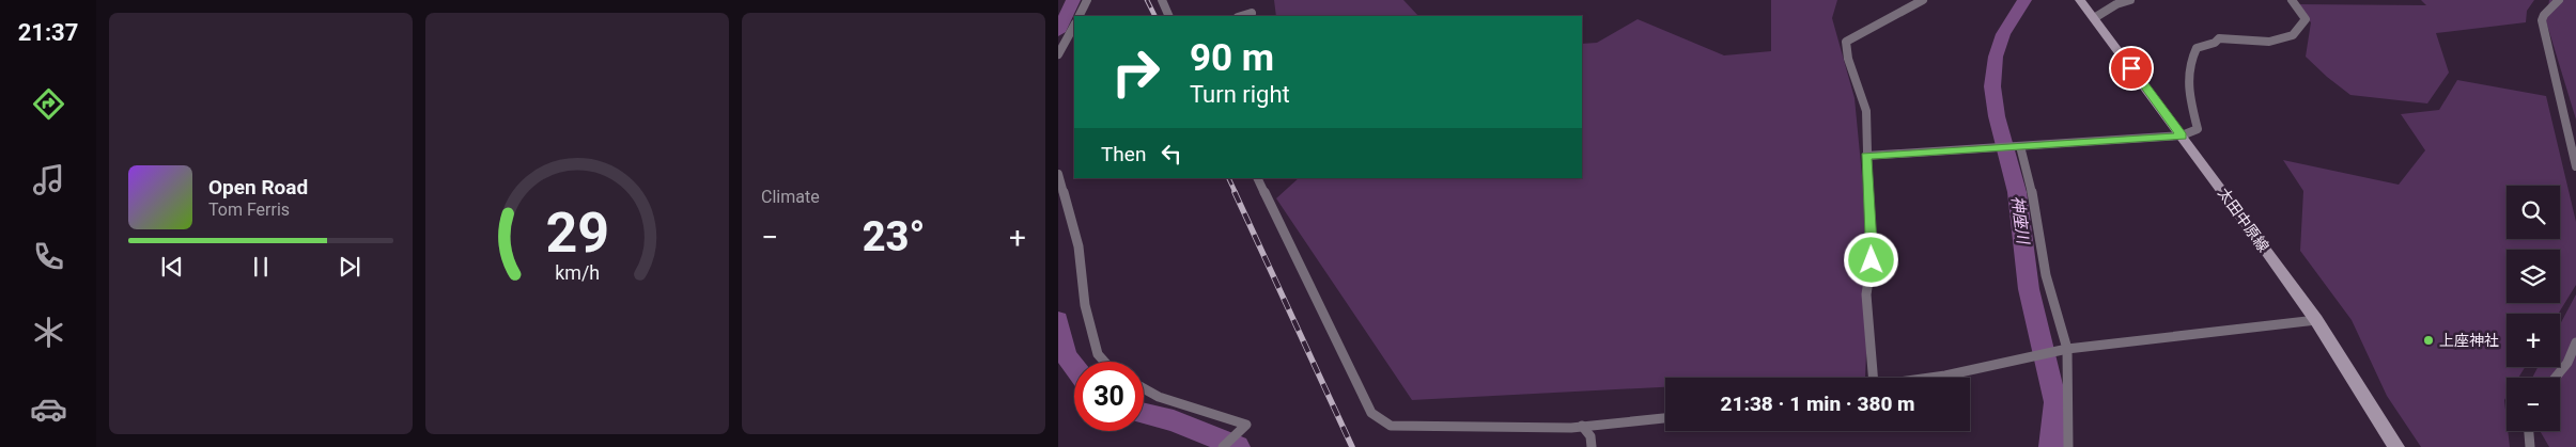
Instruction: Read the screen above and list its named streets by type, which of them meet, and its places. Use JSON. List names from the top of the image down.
{
  "streets": {
    "main road": ["太田中原線"]
  },
  "water": ["神座川"],
  "places": ["上座神社"],
  "page": {
    "tabs": "21:37",
    "tile": "Climate",
    "turn": ["90 m", "Turn right"],
    "then": "Then",
    "song": ["Open Road", "Tom Ferris"],
    "map_buttons": ["+", "−"],
    "heat": ["−", "23°", "+"],
    "limit": "30",
    "trip": "21:38 · 1 min · 380 m",
    "gauge": ["29", "km/h"]
  }
}
